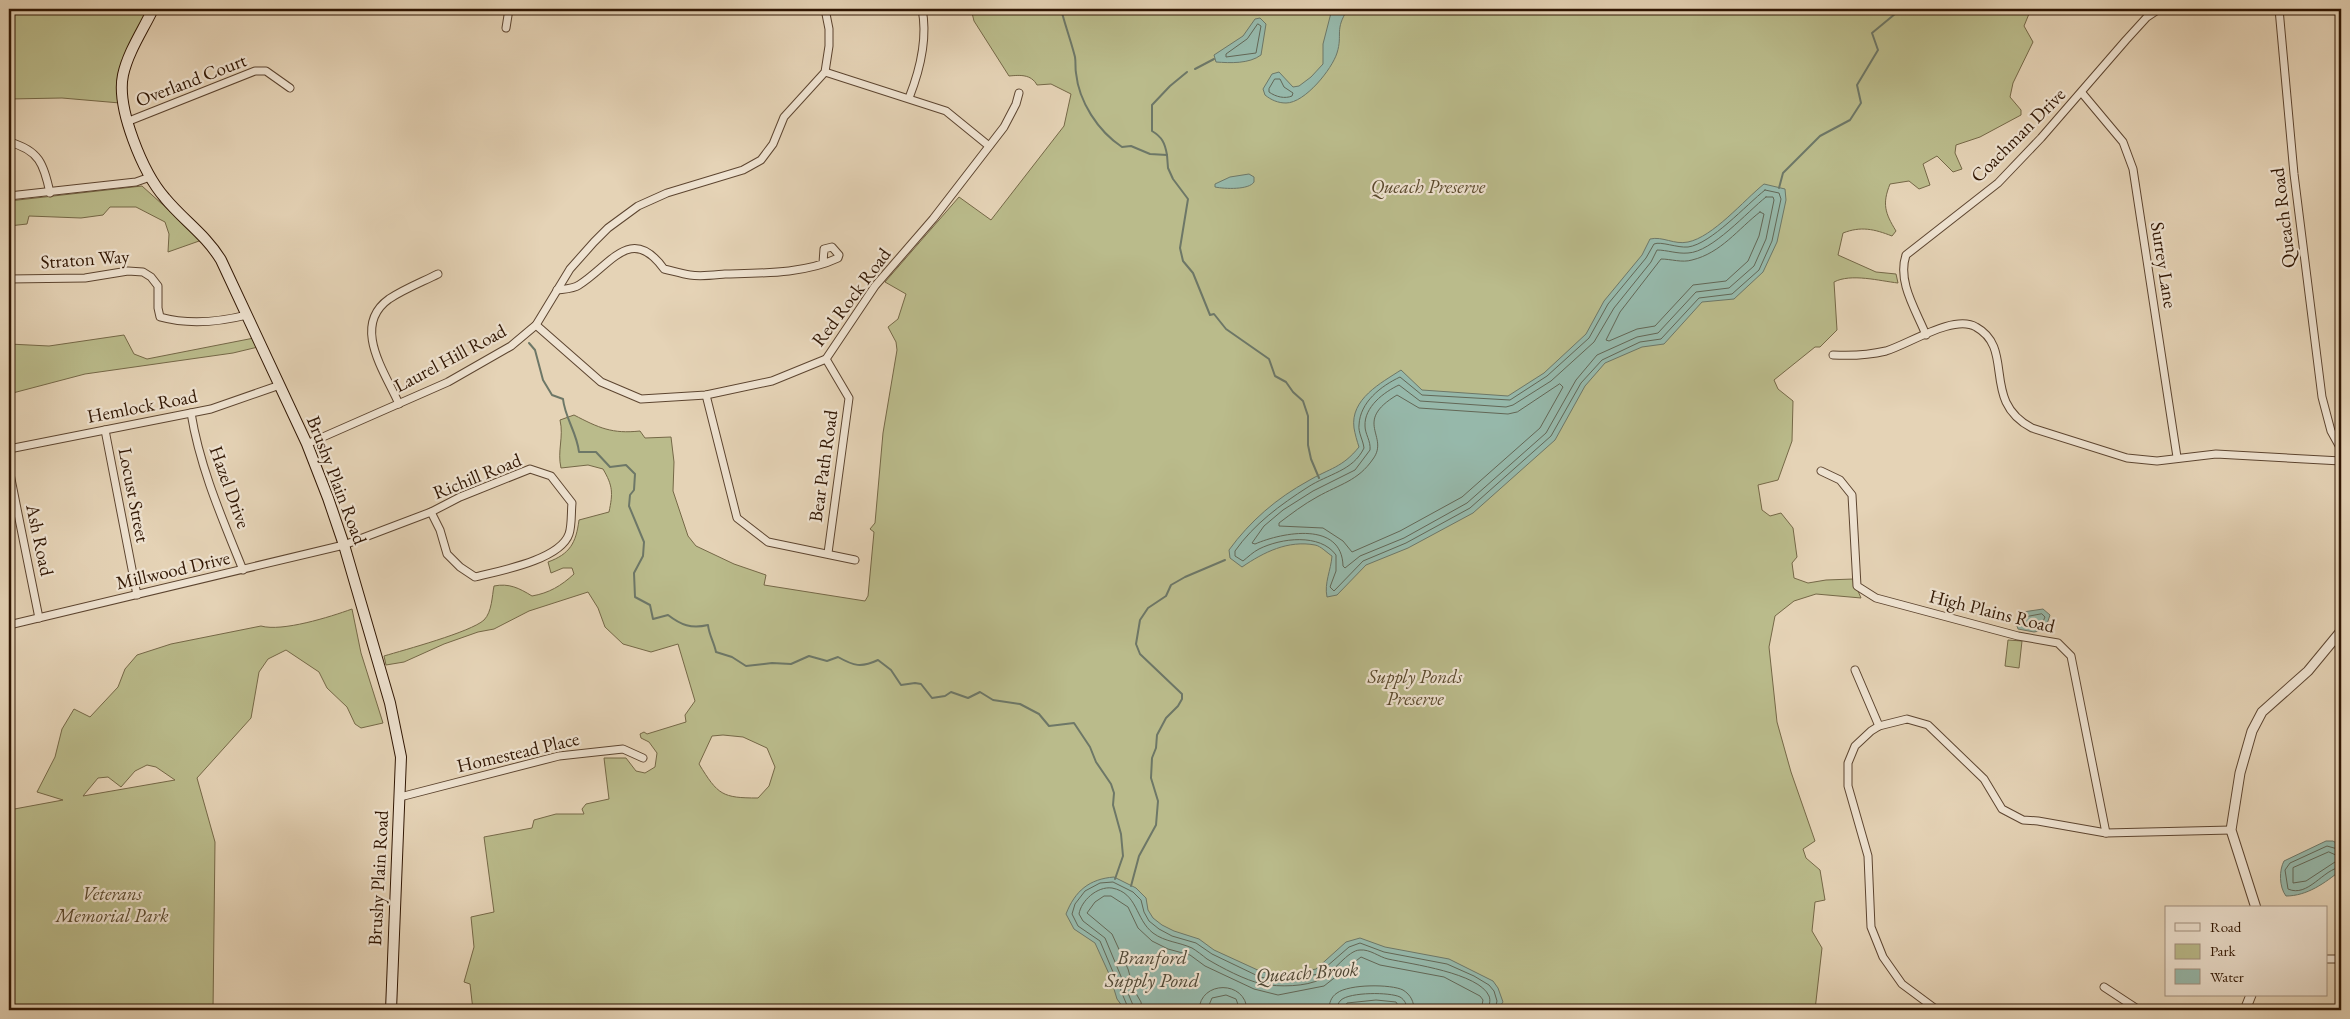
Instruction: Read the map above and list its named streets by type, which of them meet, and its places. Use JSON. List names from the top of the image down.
{
  "streets": {
    "main road": ["Brushy Plain Road"],
    "street": [
      "Overland Court",
      "Coachman Drive",
      "Queach Road",
      "Straton Way",
      "Surrey Lane",
      "Red Rock Road",
      "Laurel Hill Road",
      "Hemlock Road",
      "Bear Path Road",
      "Richill Road",
      "Hazel Drive",
      "Locust Street",
      "Ash Road",
      "Millwood Drive",
      "High Plains Road",
      "Homestead Place"
    ]
  },
  "crossings": [
    ["Overland Court", "Brushy Plain Road"],
    ["Coachman Drive", "Surrey Lane"],
    ["Straton Way", "Brushy Plain Road"],
    ["Red Rock Road", "Laurel Hill Road"],
    ["Red Rock Road", "Bear Path Road"],
    ["Laurel Hill Road", "Brushy Plain Road"],
    ["Hemlock Road", "Brushy Plain Road"],
    ["Hemlock Road", "Hazel Drive"],
    ["Hemlock Road", "Locust Street"],
    ["Richill Road", "Brushy Plain Road"],
    ["Richill Road", "Millwood Drive"],
    ["Brushy Plain Road", "Millwood Drive"],
    ["Brushy Plain Road", "Homestead Place"],
    ["Hazel Drive", "Millwood Drive"],
    ["Locust Street", "Millwood Drive"],
    ["Ash Road", "Millwood Drive"]
  ],
  "water": ["Branford Supply Pond", "Queach Brook"],
  "parks": ["Queach Preserve", "Supply Ponds Preserve", "Veterans Memorial Park"],
  "legend": ["Road", "Park", "Water"]
}
